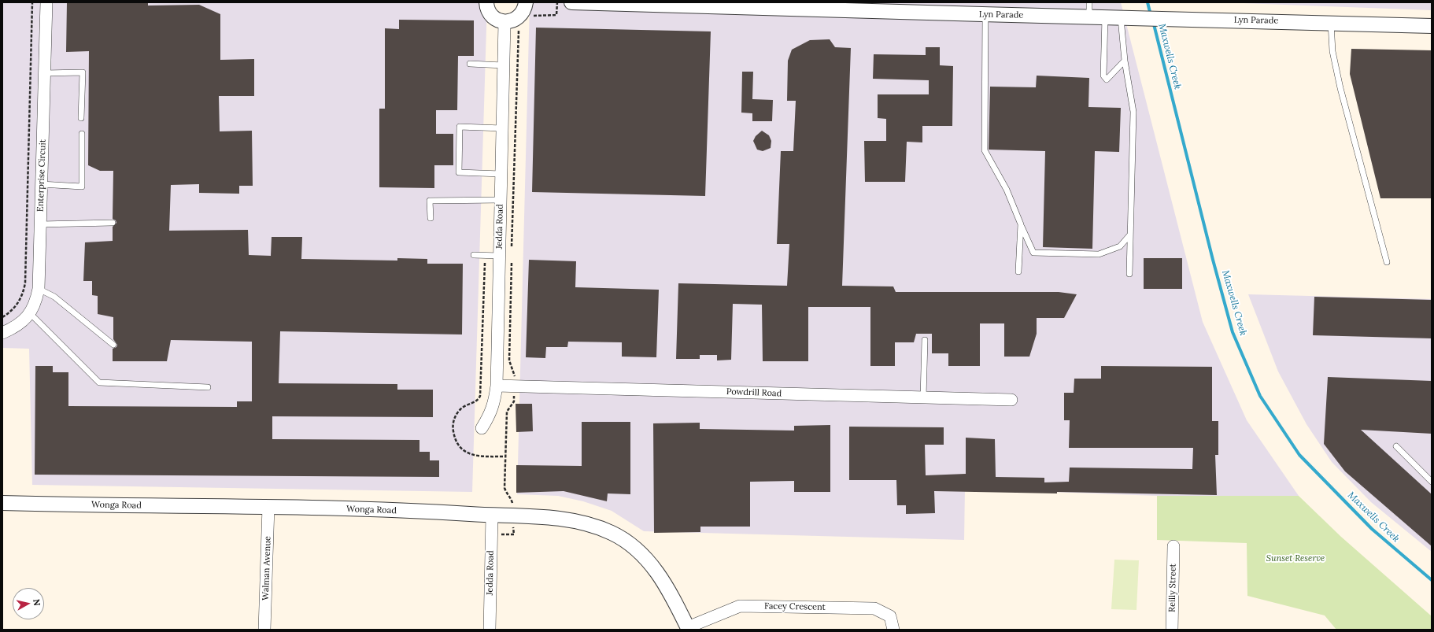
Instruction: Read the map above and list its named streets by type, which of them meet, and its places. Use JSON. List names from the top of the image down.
{
  "streets": {
    "street": [
      "Lyn Parade",
      "Enterprise Circuit",
      "Jedda Road",
      "Powdrill Road",
      "Wonga Road",
      "Walman Avenue",
      "Reilly Street",
      "Facey Crescent"
    ]
  },
  "crossings": [
    ["Jedda Road", "Powdrill Road"],
    ["Jedda Road", "Wonga Road"],
    ["Wonga Road", "Walman Avenue"],
    ["Wonga Road", "Facey Crescent"]
  ],
  "water": ["Maxwells Creek"],
  "parks": ["Sunset Reserve"],
  "north": "right"
}
